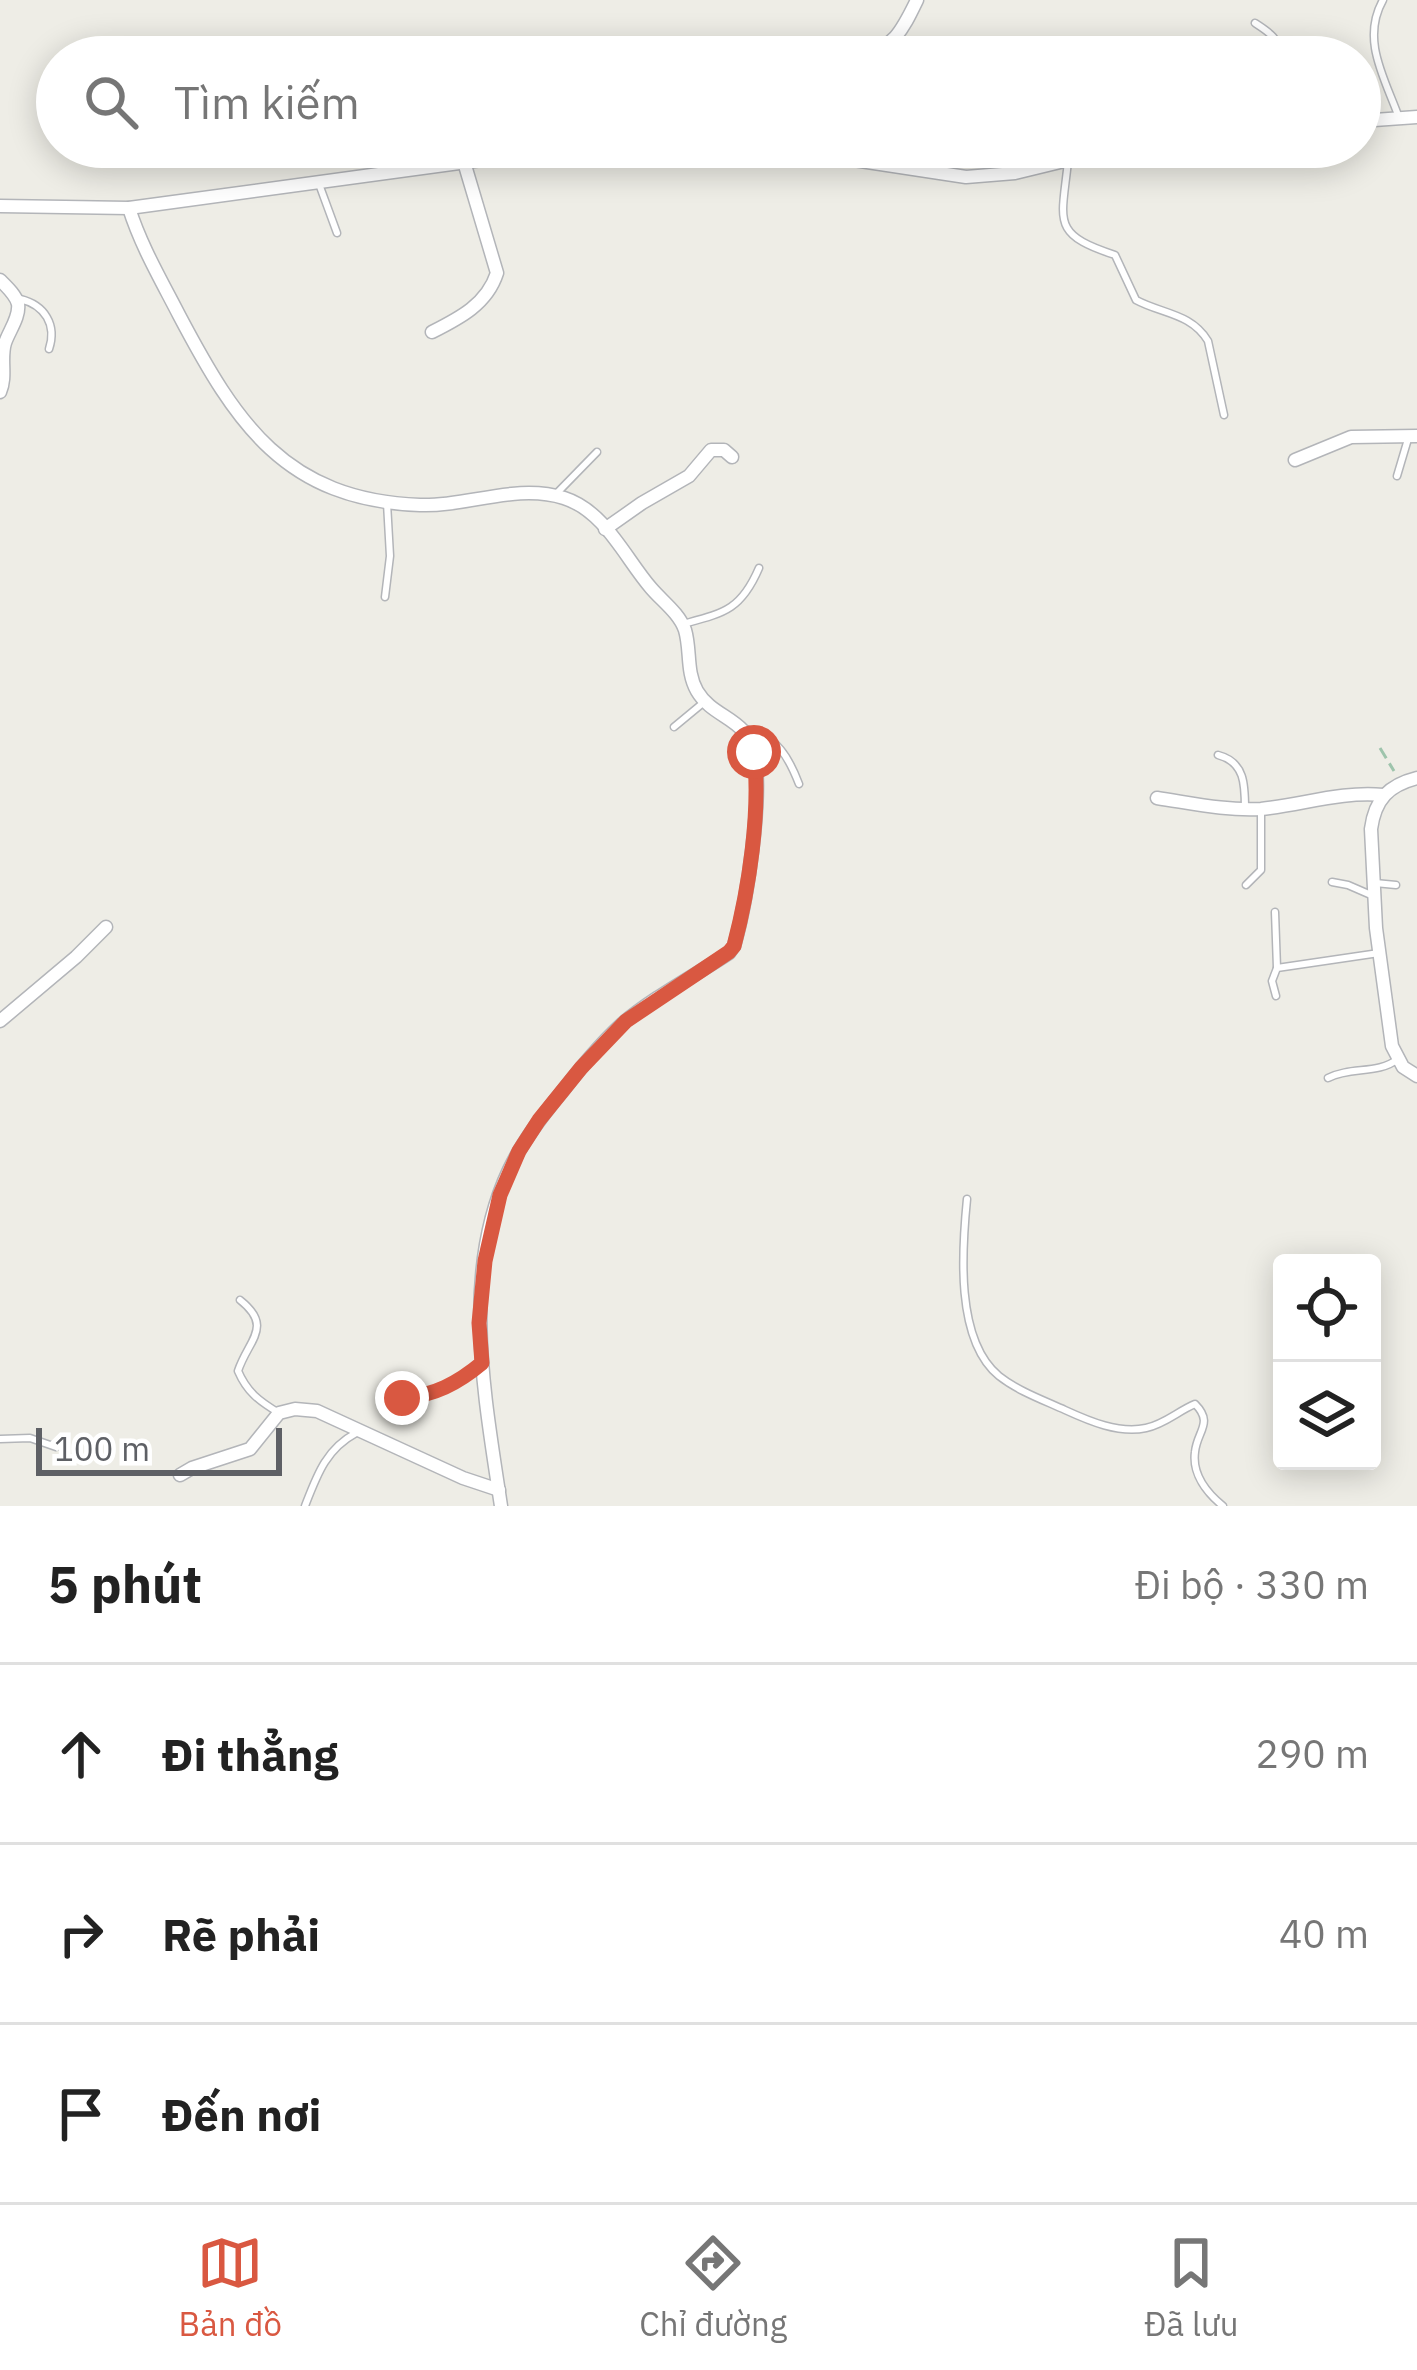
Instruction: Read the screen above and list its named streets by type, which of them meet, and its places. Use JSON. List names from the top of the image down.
{
  "scale_bar": "100 m",
  "page": {
    "search": "Tìm kiếm",
    "scale": "100 m",
    "heading": ["5 phút", "Đi bộ · 330 m"],
    "list": [
      ["Đi thẳng", "290 m"],
      ["Rẽ phải", "40 m"],
      "Đến nơi"
    ],
    "nav": ["Bản đồ", "Chỉ đường", "Đã lưu"]
  }
}
